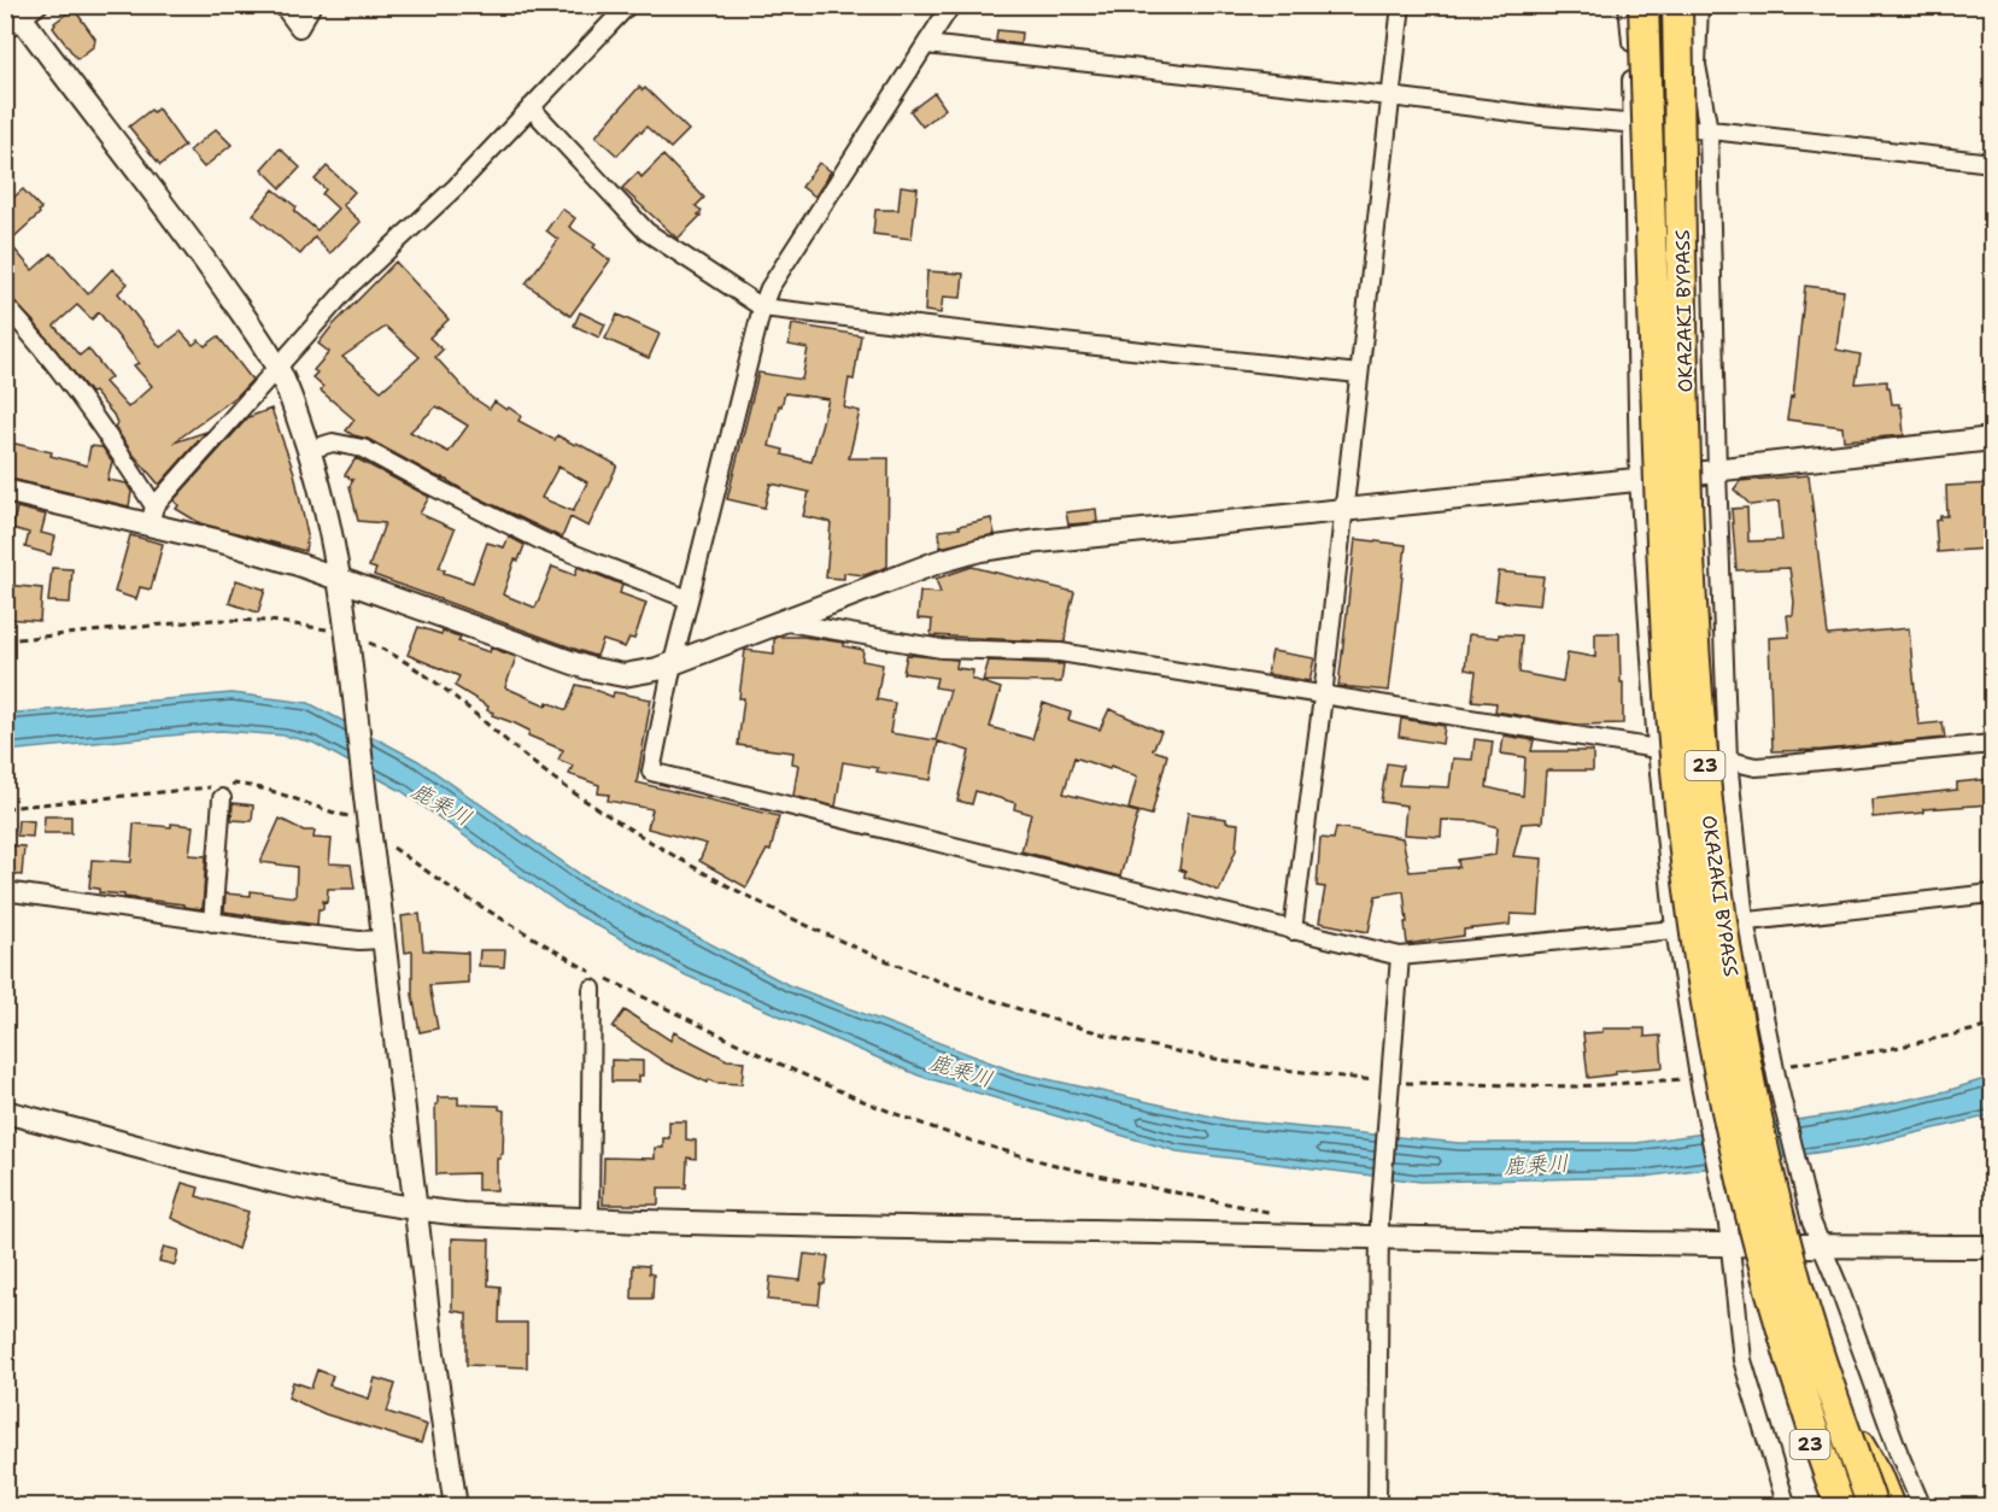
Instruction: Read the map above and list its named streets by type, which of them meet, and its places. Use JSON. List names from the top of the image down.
{
  "streets": {
    "highway": ["OKAZAKI BYPASS", "23"]
  },
  "crossings": [
    ["OKAZAKI BYPASS", "23"]
  ],
  "water": ["鹿乗川"]
}
